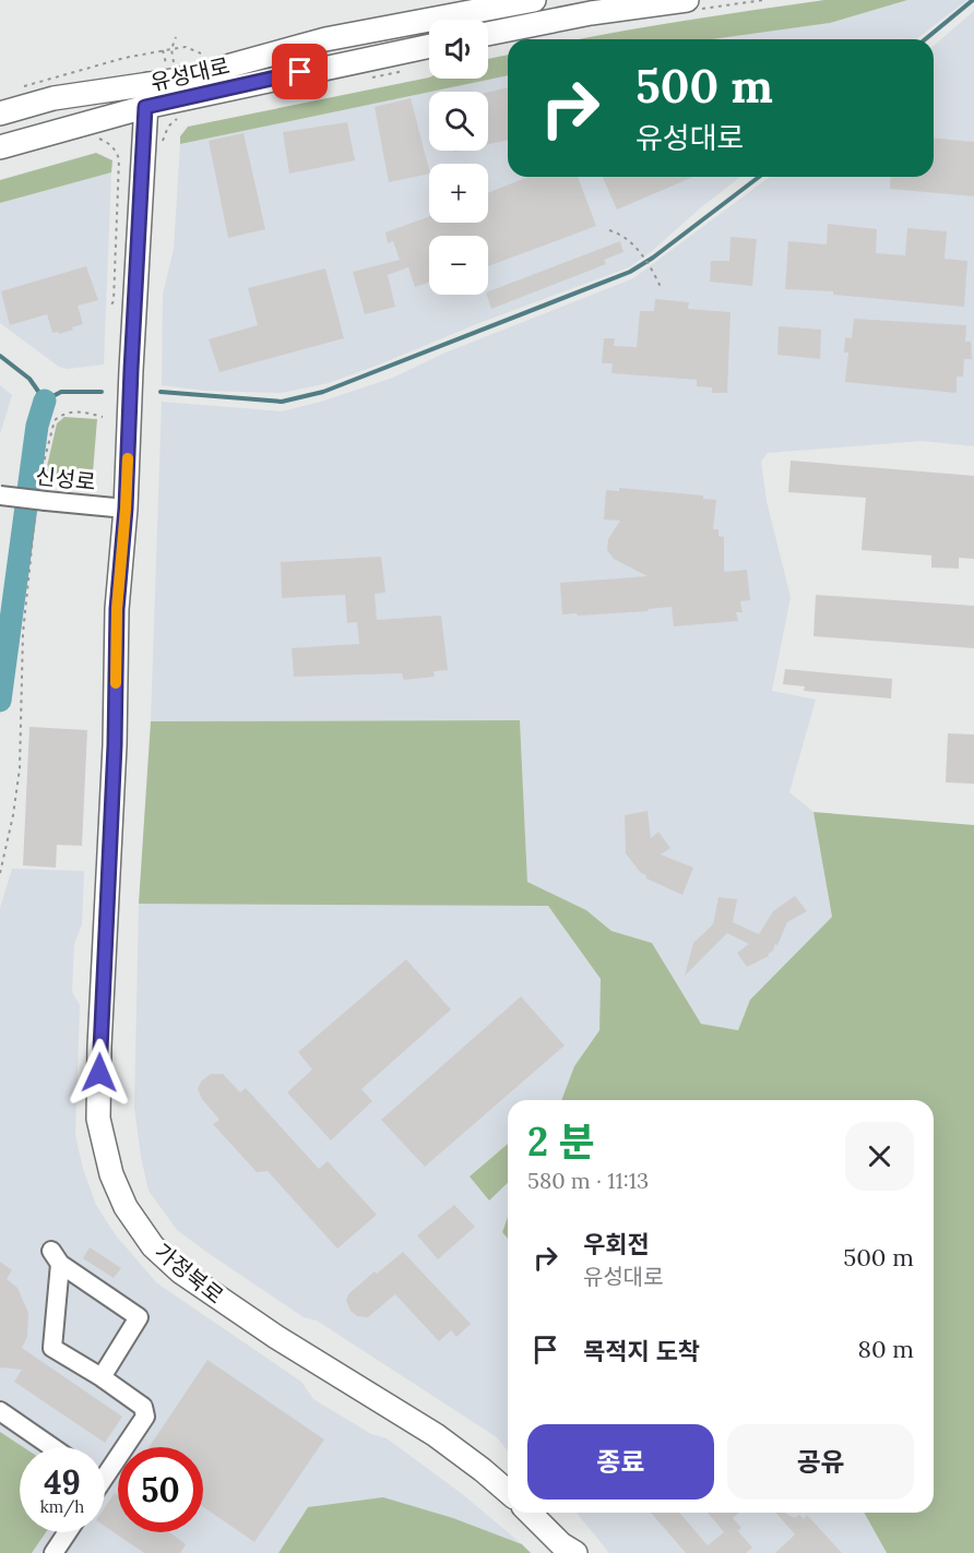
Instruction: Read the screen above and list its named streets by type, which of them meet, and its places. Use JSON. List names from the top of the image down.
{
  "streets": {
    "main road": ["유성대로", "가정북로"],
    "street": ["신성로"]
  },
  "crossings": [
    ["유성대로", "가정북로"],
    ["신성로", "가정북로"]
  ],
  "page": {
    "map_buttons": ["+", "−"],
    "turn": ["500 m", "유성대로"],
    "heading": ["2 분", "580 m · 11:13"],
    "list": [
      {
        "name": "우회전",
        "note": "유성대로",
        "value": "500 m"
      },
      {
        "name": "목적지 도착",
        "value": "80 m"
      }
    ],
    "buttons": ["종료", "공유"],
    "speed": "49 km/h",
    "limit": "50"
  }
}
